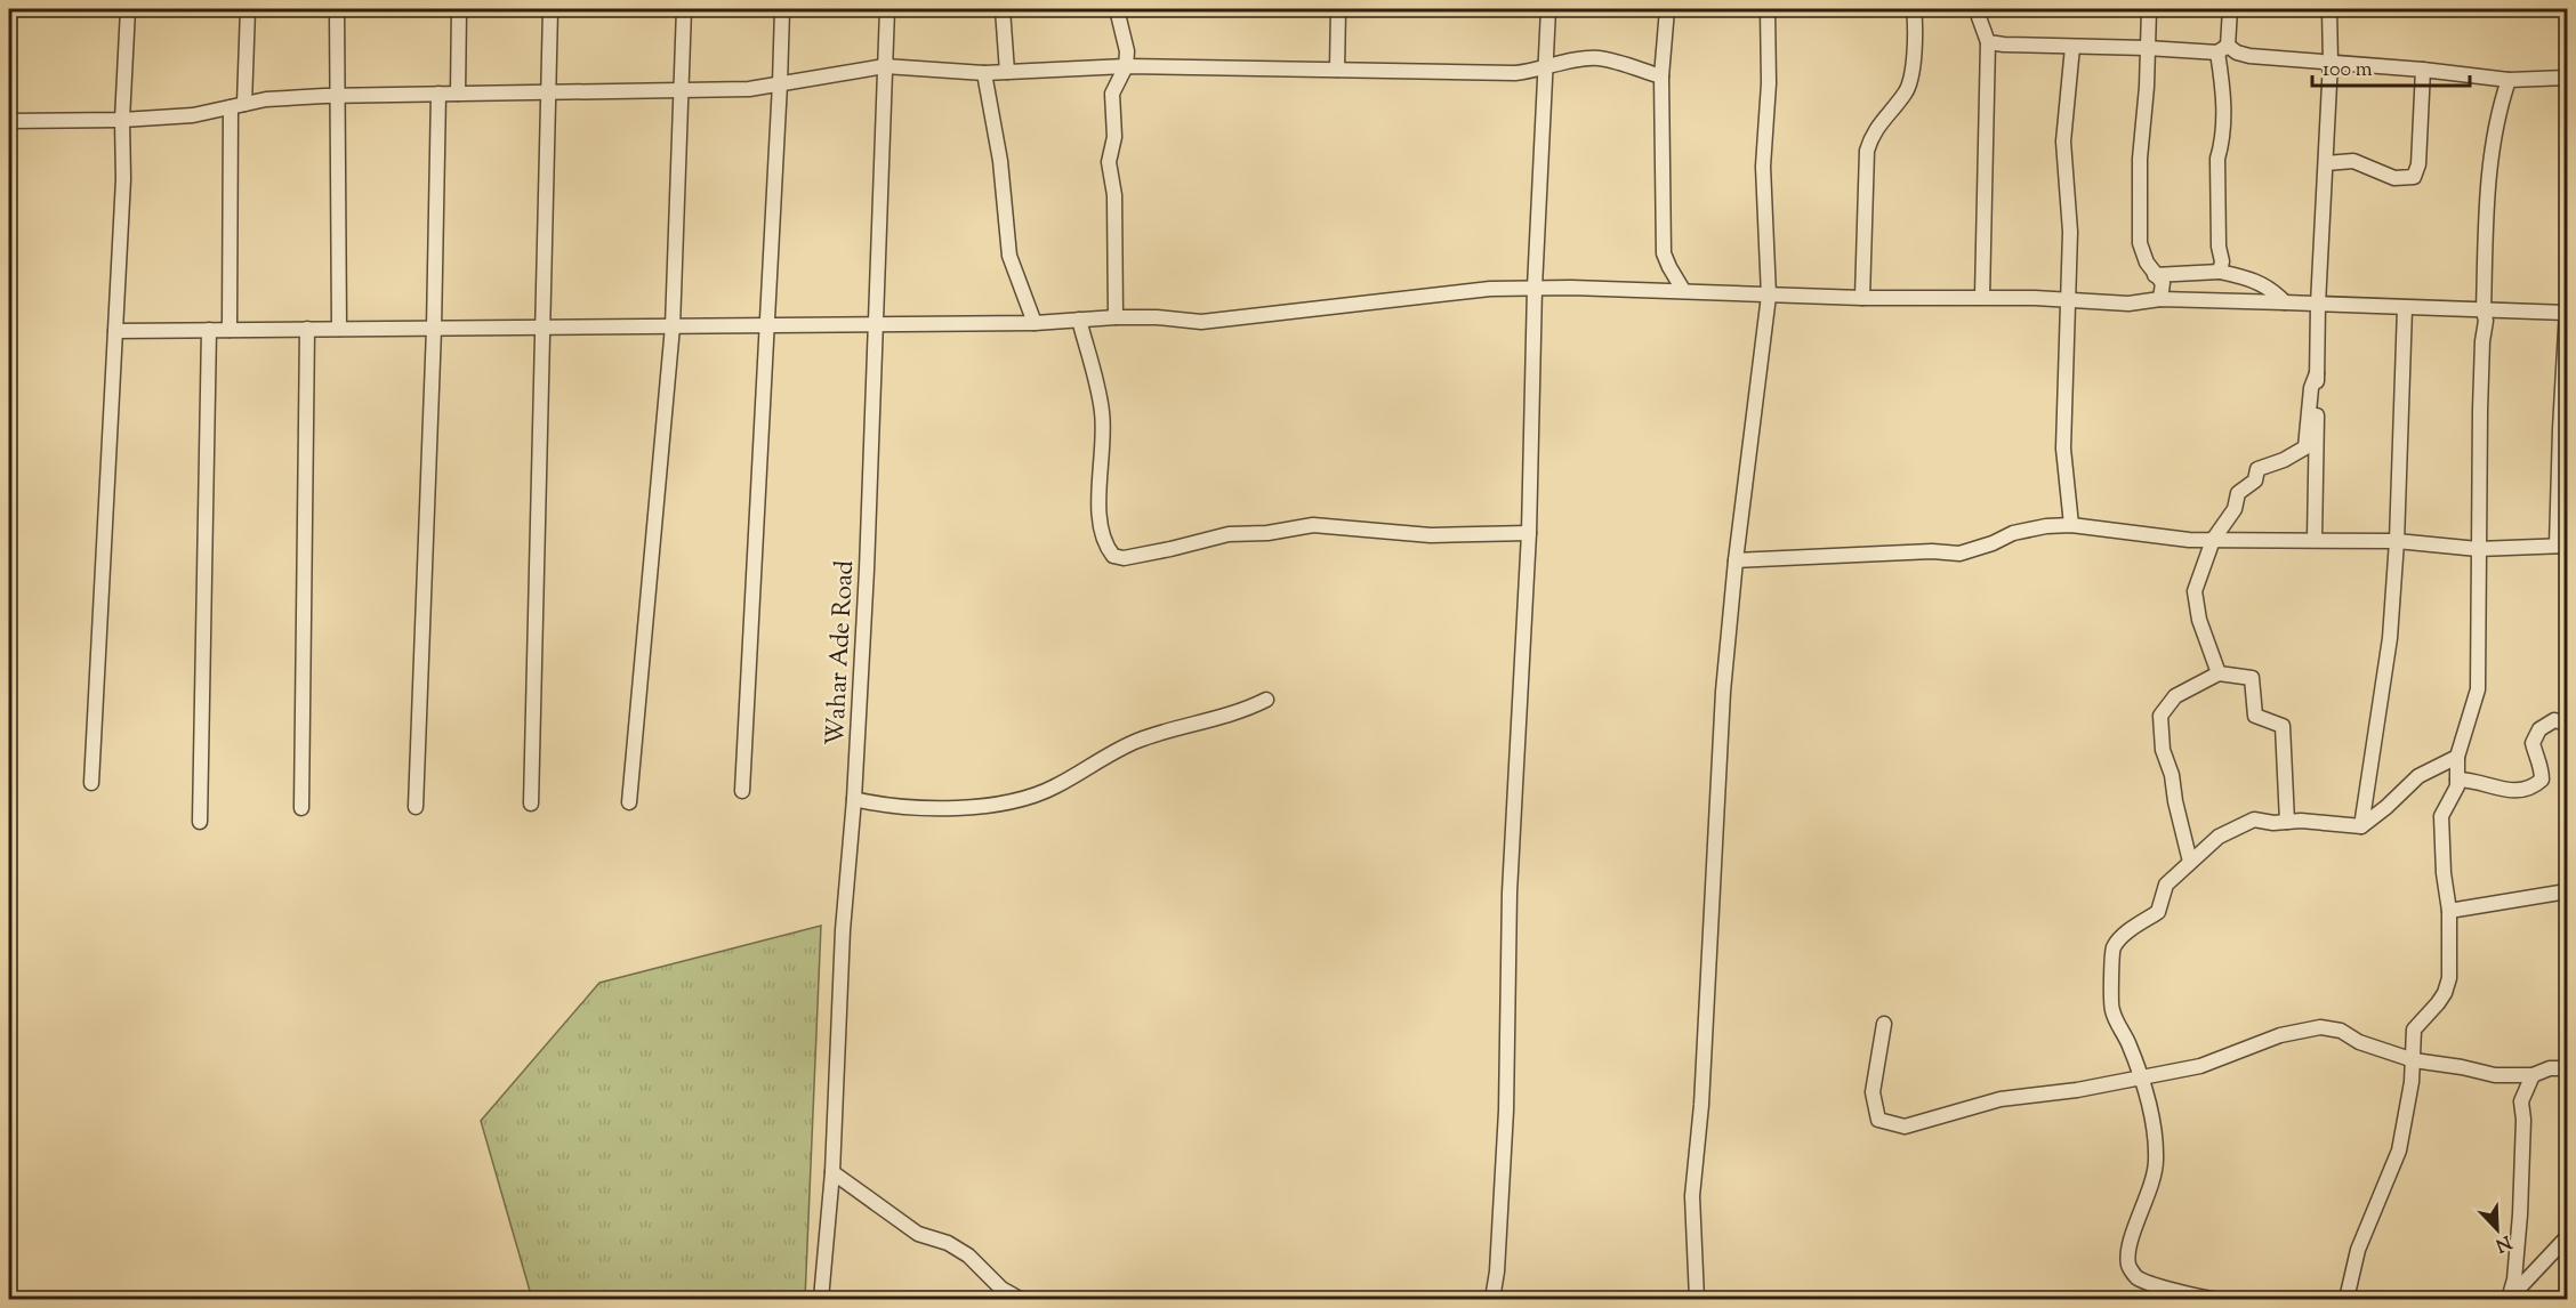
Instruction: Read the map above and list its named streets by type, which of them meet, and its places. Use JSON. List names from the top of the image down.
{
  "streets": {
    "street": ["Wahar Ade Road"]
  },
  "scale_bar": "100 m",
  "north": "bottom right"
}
